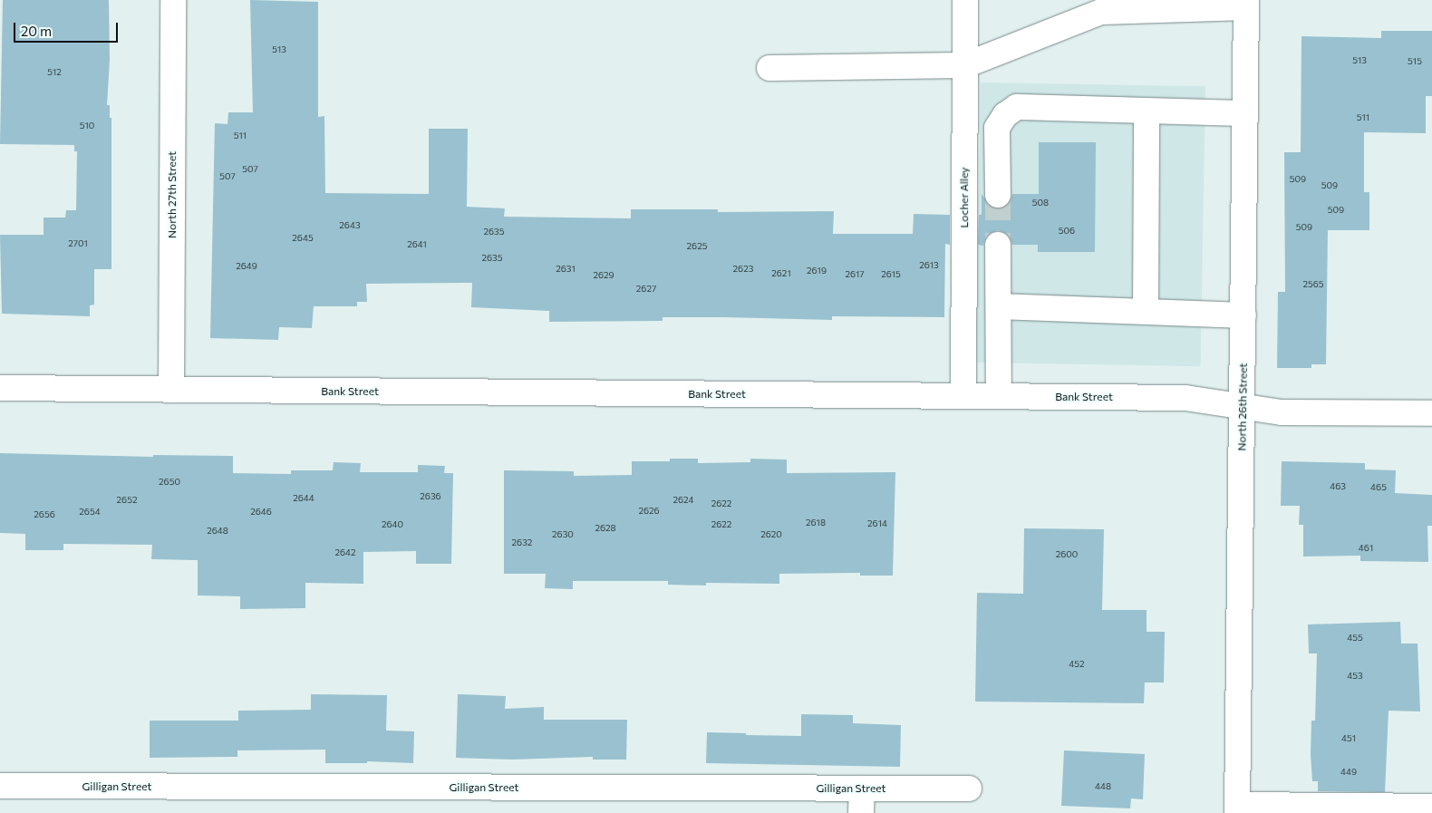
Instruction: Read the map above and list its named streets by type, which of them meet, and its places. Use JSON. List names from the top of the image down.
{
  "streets": {
    "street": [
      "North 27th Street",
      "Locher Alley",
      "Bank Street",
      "North 26th Street",
      "Gilligan Street"
    ]
  },
  "crossings": [
    ["North 27th Street", "Bank Street"],
    ["Locher Alley", "Bank Street"],
    ["Bank Street", "North 26th Street"]
  ],
  "house_numbers": [
    "513",
    "513",
    "515",
    "512",
    "511",
    "510",
    "511",
    "507",
    "507",
    "509",
    "509",
    "508",
    "509",
    "2643",
    "509",
    "506",
    "2635",
    "2645",
    "2701",
    "2641",
    "2625",
    "2635",
    "2613",
    "2649",
    "2631",
    "2623",
    "2619",
    "2621",
    "2617",
    "2615",
    "2629",
    "2565",
    "2627",
    "2650",
    "463",
    "465",
    "2636",
    "2644",
    "2652",
    "2624",
    "2622",
    "2626",
    "2654",
    "2646",
    "2656",
    "2618",
    "2614",
    "2640",
    "2622",
    "2628",
    "2648",
    "2630",
    "2620",
    "2632",
    "461",
    "2642",
    "2600",
    "455",
    "452",
    "453",
    "451",
    "449",
    "448"
  ],
  "scale_bar": "20 m"
}
